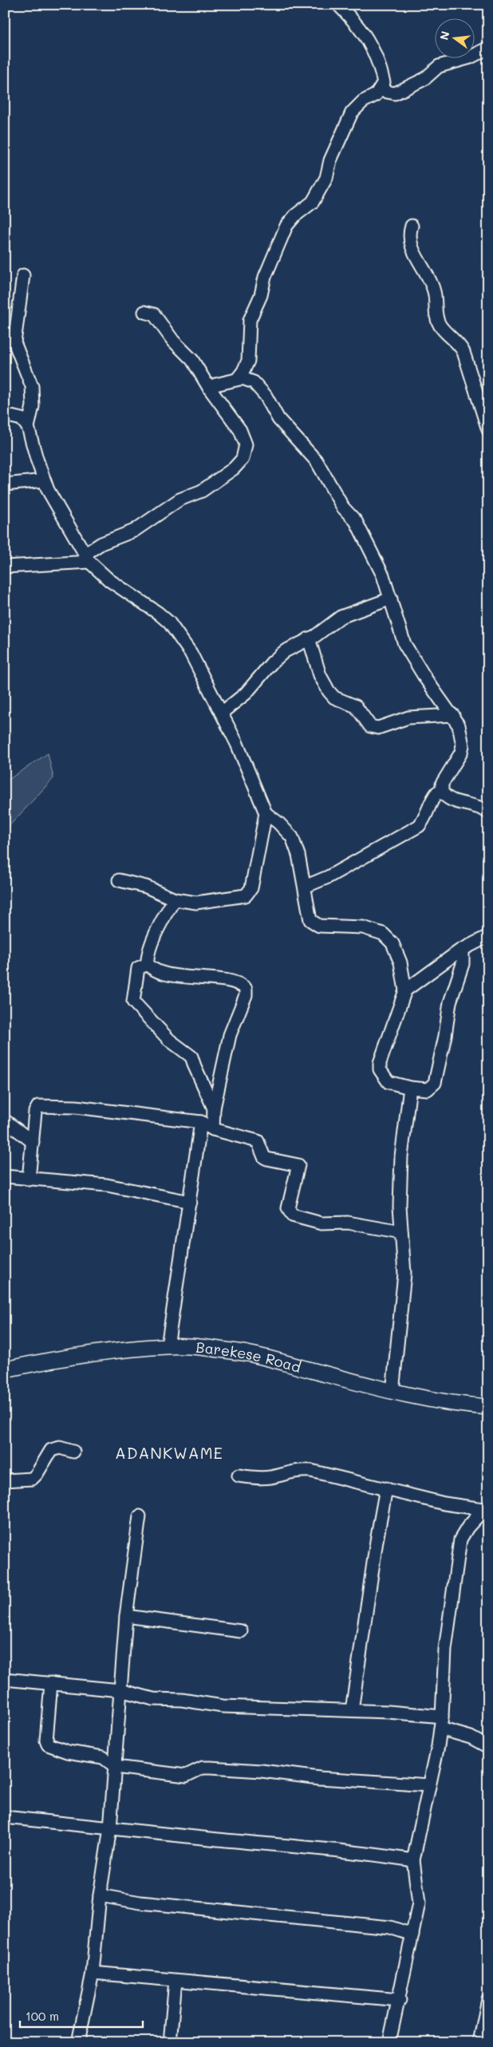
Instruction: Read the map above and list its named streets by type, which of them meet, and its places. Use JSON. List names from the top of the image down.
{
  "streets": {
    "main road": ["Barekese Road"]
  },
  "districts": ["ADANKWAME"],
  "scale_bar": "100 m",
  "north": "left"
}
